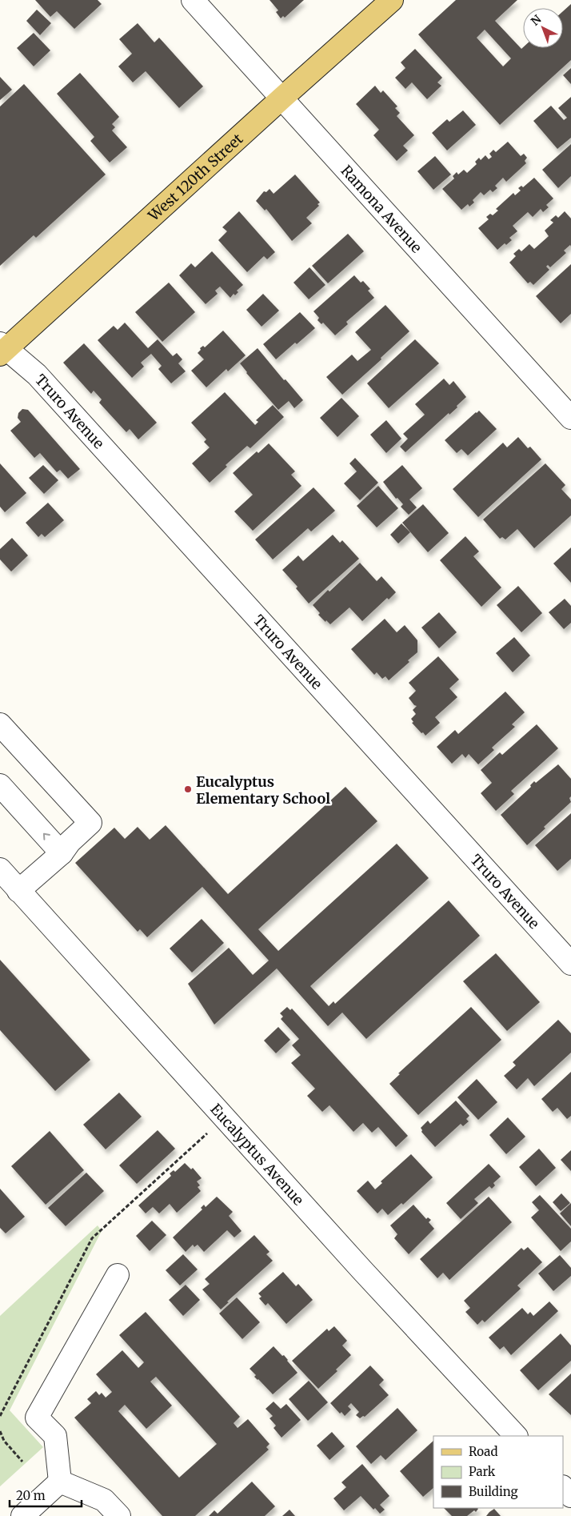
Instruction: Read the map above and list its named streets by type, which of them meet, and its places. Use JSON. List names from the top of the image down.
{
  "streets": {
    "main road": ["West 120th Street"],
    "street": ["Ramona Avenue", "Truro Avenue", "Eucalyptus Avenue"]
  },
  "crossings": [
    ["West 120th Street", "Ramona Avenue"],
    ["West 120th Street", "Truro Avenue"]
  ],
  "places": ["Eucalyptus Elementary School"],
  "legend": ["Road", "Park", "Building"],
  "scale_bar": "20 m",
  "north": "top left"
}
